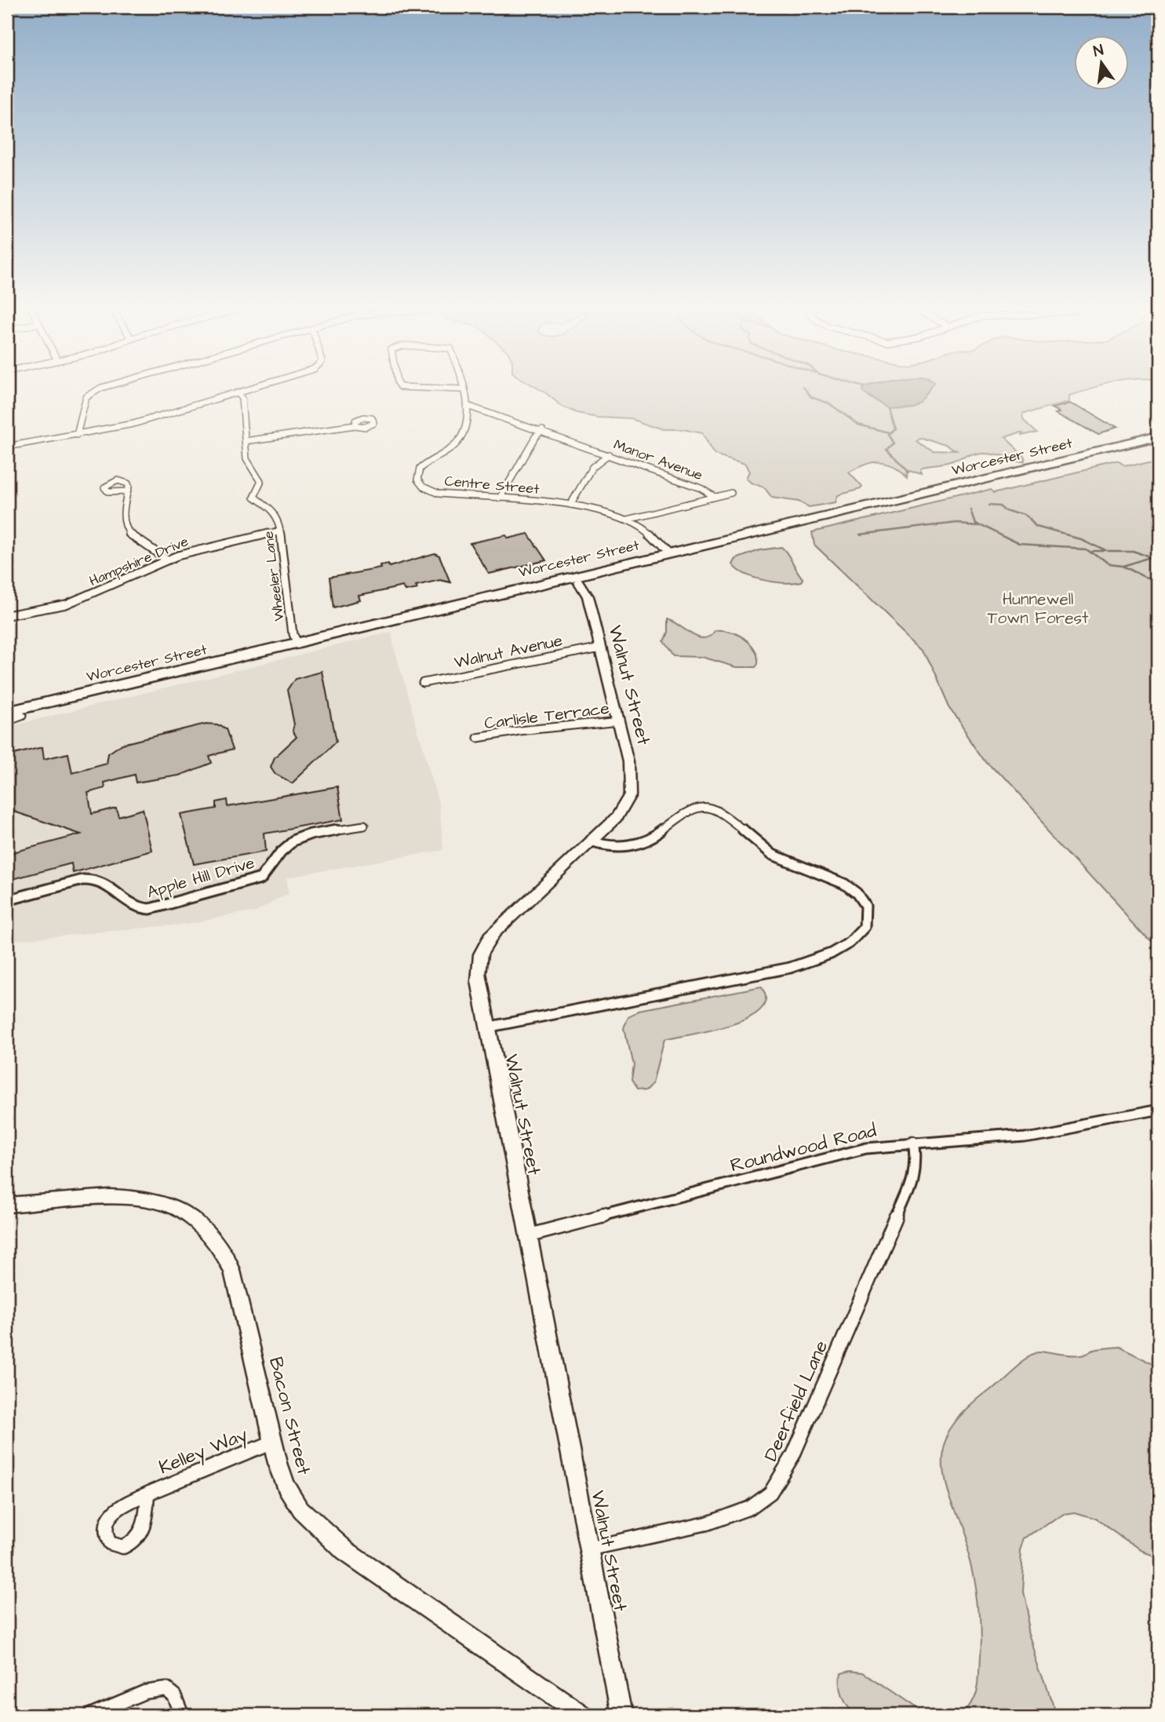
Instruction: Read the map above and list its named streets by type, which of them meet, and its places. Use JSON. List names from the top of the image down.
{
  "streets": {
    "highway": ["Worcester Street"],
    "street": [
      "Manor Avenue",
      "Centre Street",
      "Hampshire Drive",
      "Wheeler Lane",
      "Walnut Avenue",
      "Walnut Street",
      "Carlisle Terrace",
      "Apple Hill Drive",
      "Roundwood Road",
      "Deerfield Lane",
      "Bacon Street",
      "Kelley Way"
    ]
  },
  "crossings": [
    ["Worcester Street", "Centre Street"],
    ["Worcester Street", "Wheeler Lane"],
    ["Worcester Street", "Walnut Street"],
    ["Manor Avenue", "Centre Street"],
    ["Hampshire Drive", "Wheeler Lane"],
    ["Walnut Avenue", "Walnut Street"],
    ["Walnut Street", "Carlisle Terrace"],
    ["Walnut Street", "Roundwood Road"],
    ["Walnut Street", "Deerfield Lane"],
    ["Roundwood Road", "Deerfield Lane"],
    ["Bacon Street", "Kelley Way"]
  ],
  "parks": ["Hunnewell Town Forest"],
  "north": "top"
}
